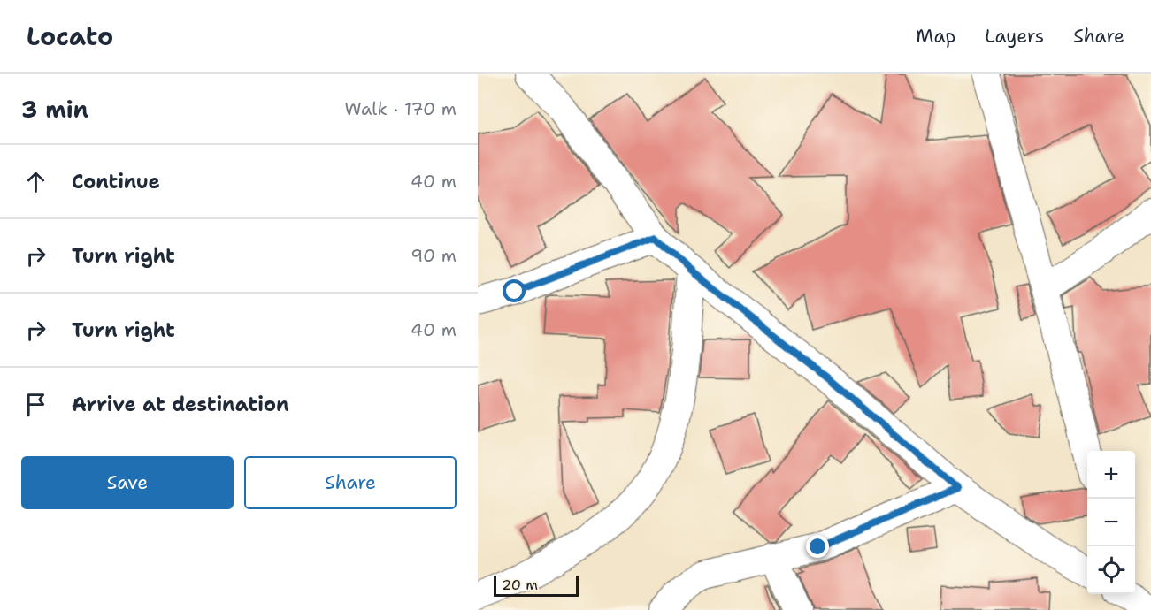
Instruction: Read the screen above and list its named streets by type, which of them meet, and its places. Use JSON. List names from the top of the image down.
{
  "scale_bar": "20 m",
  "page": {
    "header": "Locato",
    "nav": ["Map", "Layers", "Share"],
    "heading": ["3 min", "Walk · 170 m"],
    "list": [
      ["Continue", "40 m"],
      ["Turn right", "90 m"],
      ["Turn right", "40 m"],
      "Arrive at destination"
    ],
    "buttons": ["Save", "Share"],
    "map_buttons": ["+", "−"],
    "scale": "20 m"
  }
}
